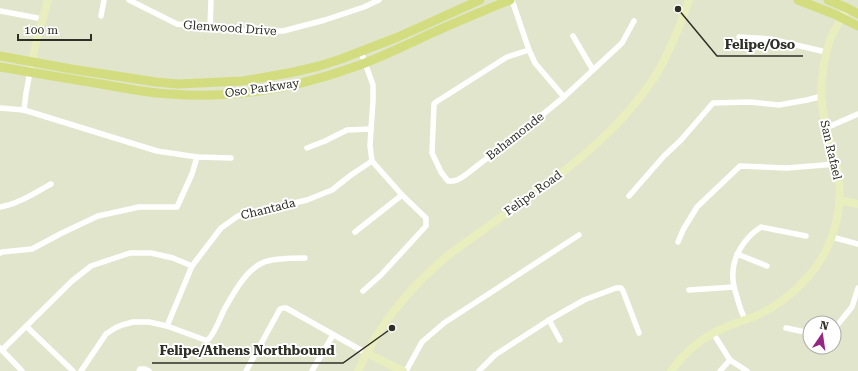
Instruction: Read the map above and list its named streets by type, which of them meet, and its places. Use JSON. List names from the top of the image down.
{
  "streets": {
    "main road": ["Oso Parkway"],
    "street": [
      "Glenwood Drive",
      "Bahamonde",
      "San Rafael",
      "Felipe Road",
      "Chantada"
    ]
  },
  "places": ["Felipe/Oso", "Felipe/Athens Northbound"],
  "scale_bar": "100 m",
  "north": "top"
}
